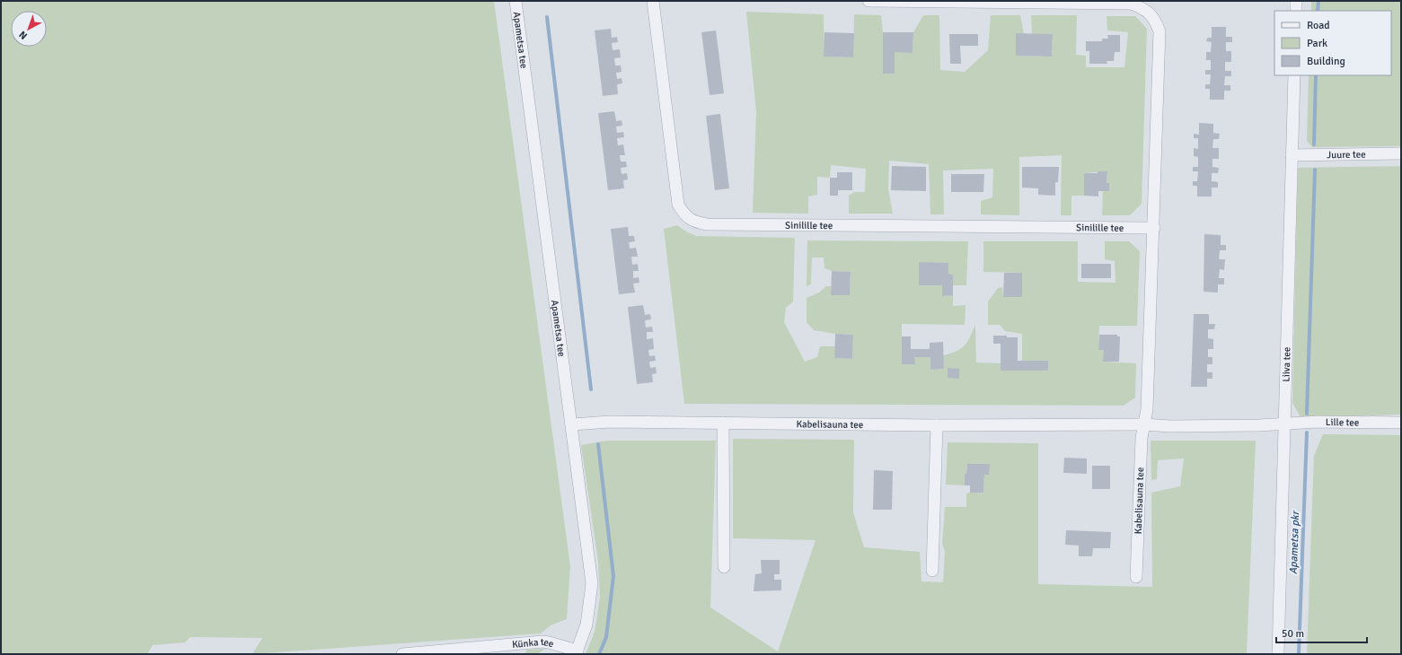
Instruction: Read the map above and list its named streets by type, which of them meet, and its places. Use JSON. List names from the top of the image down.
{
  "streets": {
    "street": [
      "Apametsa tee",
      "Juure tee",
      "Sinilille tee",
      "Liiva tee",
      "Lille tee",
      "Kabelisauna tee",
      "Künka tee"
    ]
  },
  "crossings": [
    ["Apametsa tee", "Kabelisauna tee"],
    ["Apametsa tee", "Künka tee"],
    ["Juure tee", "Liiva tee"],
    ["Liiva tee", "Lille tee"],
    ["Liiva tee", "Kabelisauna tee"],
    ["Lille tee", "Kabelisauna tee"]
  ],
  "water": ["Apametsa pkr"],
  "legend": ["Road", "Park", "Building"],
  "scale_bar": "50 m",
  "north": "bottom left"
}
